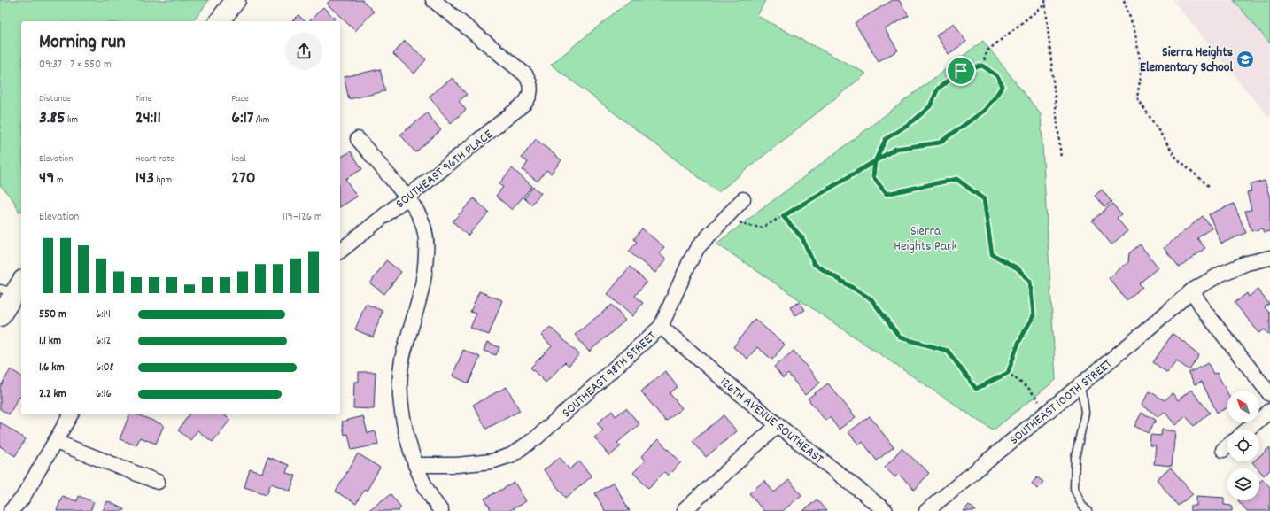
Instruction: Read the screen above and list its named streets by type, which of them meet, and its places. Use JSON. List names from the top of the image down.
{
  "streets": {
    "street": [
      "SOUTHEAST 96TH PLACE",
      "SOUTHEAST 98TH STREET",
      "SOUTHEAST 100TH STREET",
      "126TH AVENUE SOUTHEAST"
    ]
  },
  "crossings": [
    ["SOUTHEAST 98TH STREET", "126TH AVENUE SOUTHEAST"]
  ],
  "parks": ["Sierra Heights Park"],
  "places": {
    "school or university": ["Sierra Heights Elementary School"]
  },
  "north": "top left",
  "page": {
    "heading": ["Morning run", "09:37 · 7 × 550 m"],
    "stats": [
      ["Distance", "3.85 km"],
      ["Time", "24:11"],
      ["Pace", "6:17 /km"],
      ["Elevation", "49 m"],
      ["Heart rate", "143 bpm"],
      ["kcal", "270"]
    ],
    "chart": ["Elevation", "119–126 m"],
    "list": [
      {
        "name": "550 m",
        "note": "6:14"
      },
      {
        "name": "1.1 km",
        "note": "6:12"
      },
      {
        "name": "1.6 km",
        "note": "6:08"
      },
      {
        "name": "2.2 km",
        "note": "6:16"
      }
    ]
  }
}
